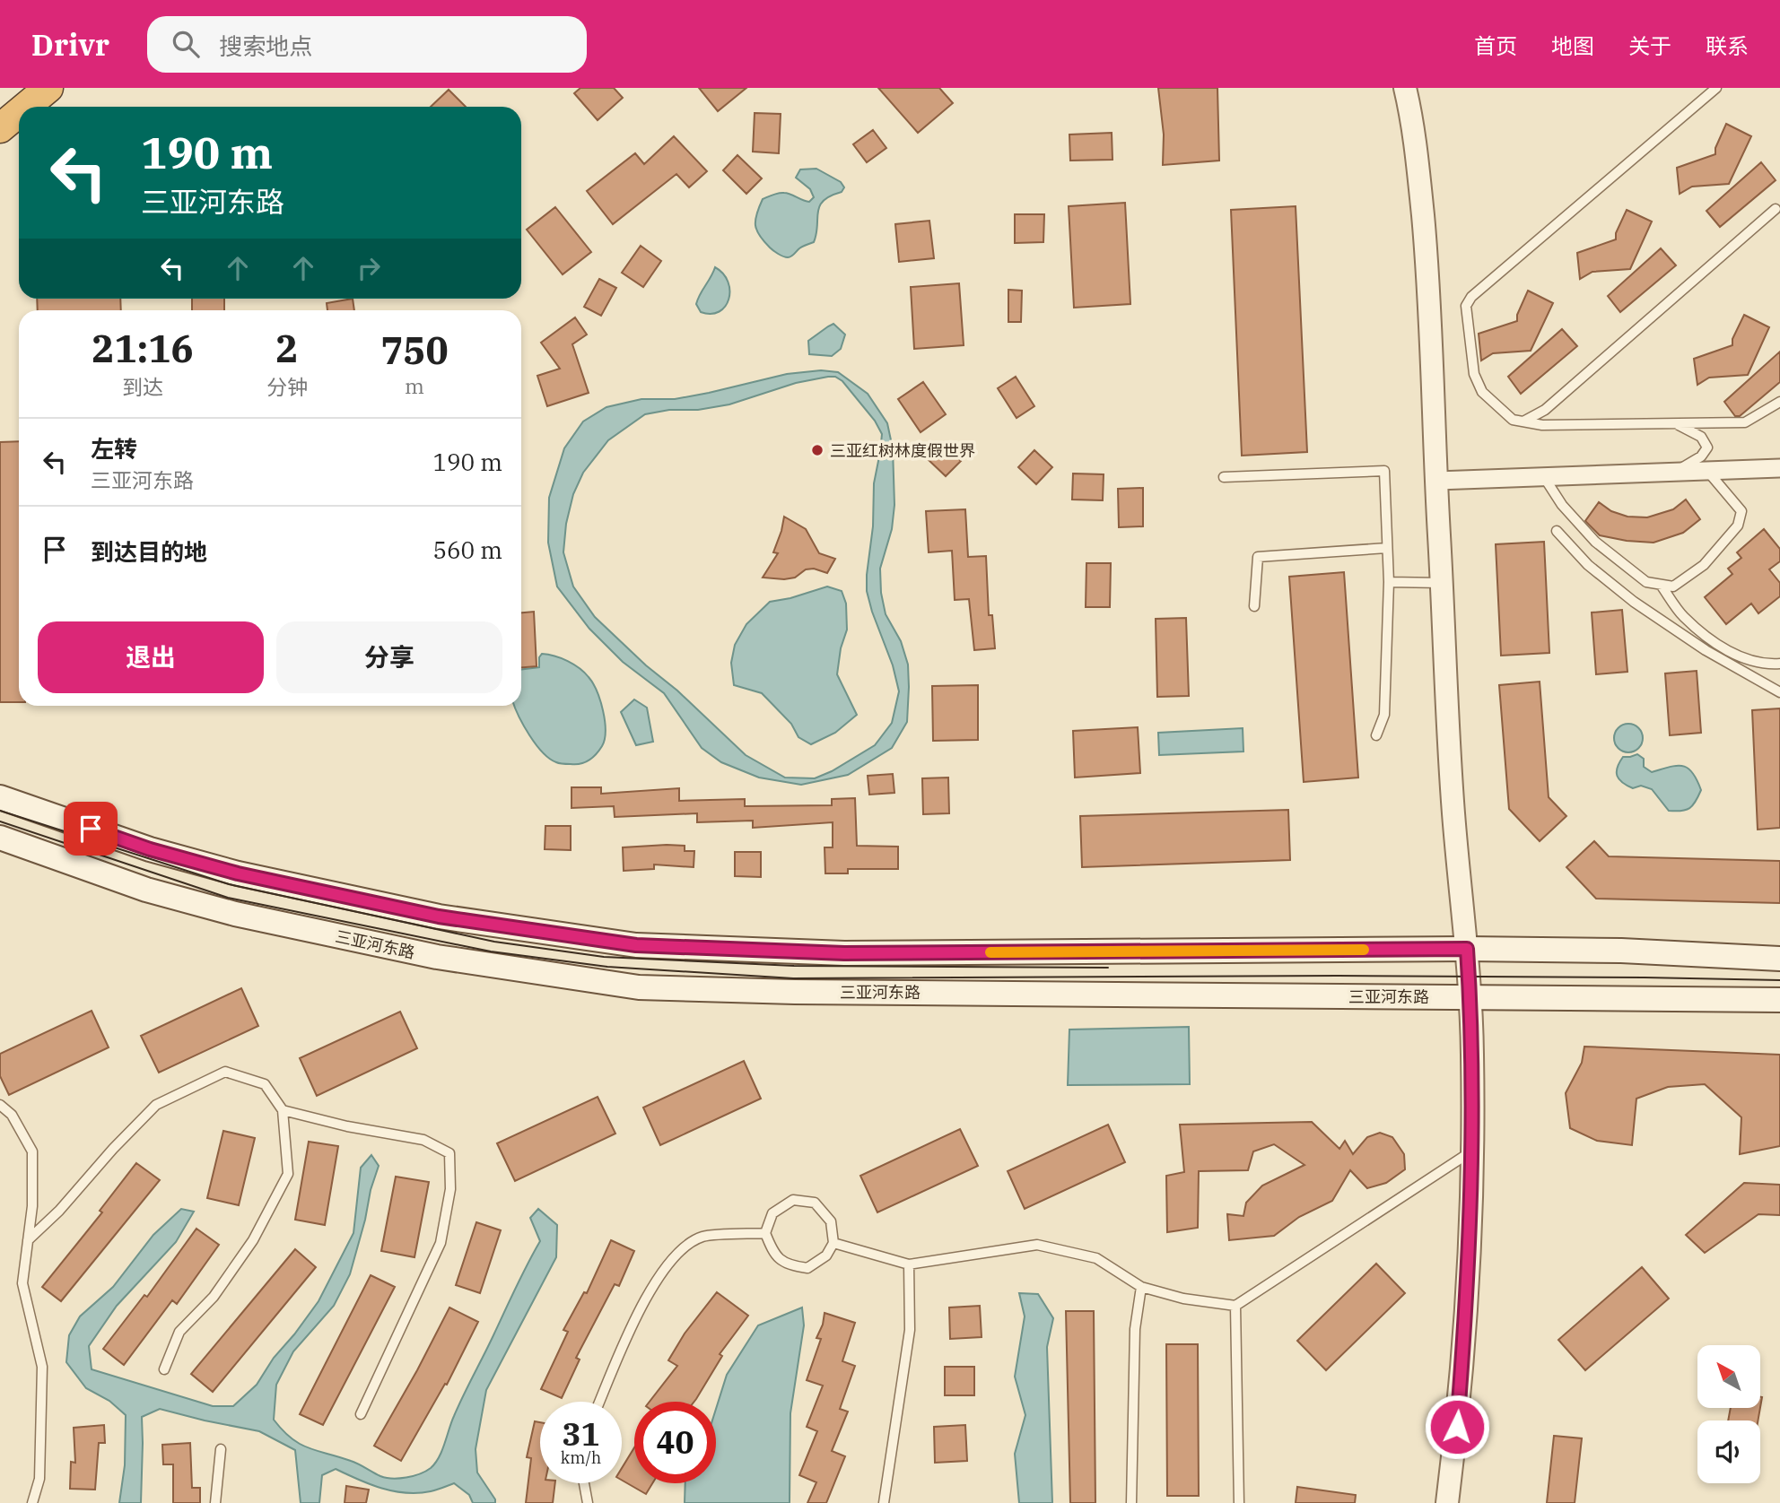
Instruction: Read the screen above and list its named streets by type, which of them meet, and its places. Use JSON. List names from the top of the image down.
{
  "streets": {
    "main road": ["三亚河东路"]
  },
  "places": ["三亚红树林度假世界"],
  "north": "top left",
  "page": {
    "header": "Drivr",
    "search": "搜索地点",
    "nav": [
      "首页",
      "地图",
      "关于",
      "联系"
    ],
    "turn": ["190 m", "三亚河东路"],
    "eta": [
      "21:16",
      "到达",
      "2",
      "分钟",
      "750",
      "m"
    ],
    "list": [
      {
        "name": "左转",
        "note": "三亚河东路",
        "value": "190 m"
      },
      {
        "name": "到达目的地",
        "value": "560 m"
      }
    ],
    "buttons": ["退出", "分享"],
    "speed": "31 km/h",
    "limit": "40"
  }
}
